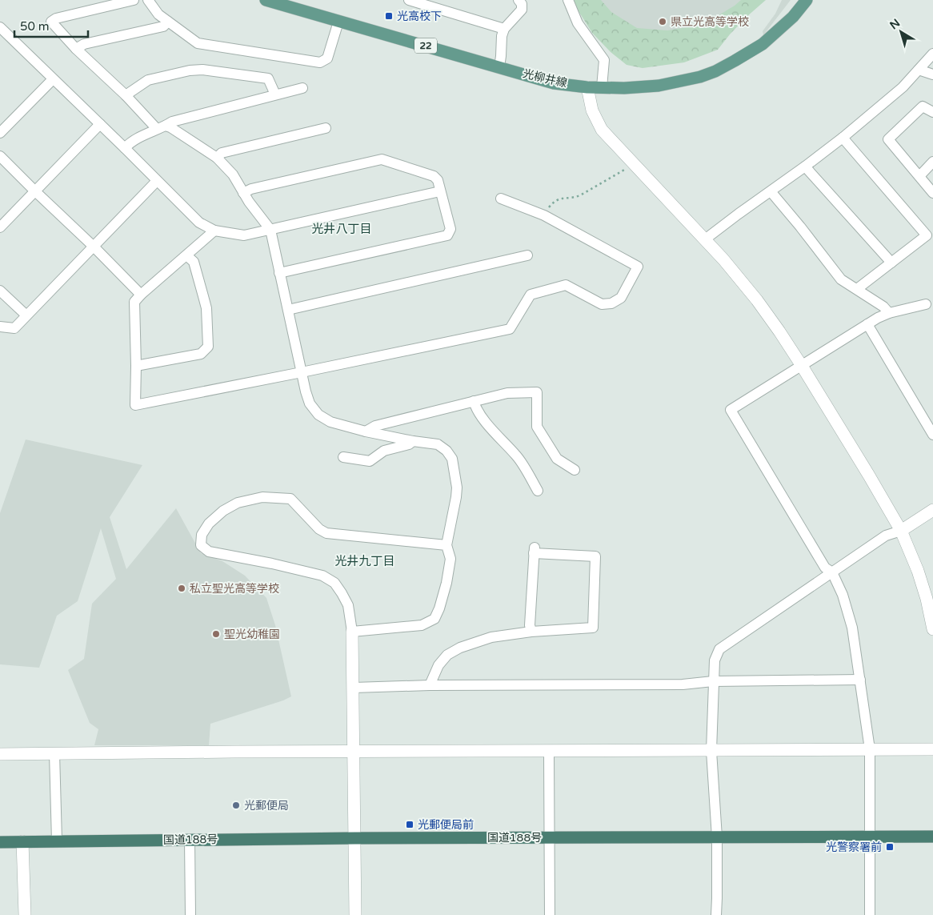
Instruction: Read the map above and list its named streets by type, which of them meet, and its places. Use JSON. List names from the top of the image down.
{
  "streets": {
    "highway": ["国道188号"],
    "main road": ["22", "光柳井線"]
  },
  "districts": ["光井八丁目", "光井九丁目"],
  "places": {
    "transit": ["光高校下", "光郵便局前", "光警察署前"],
    "other": [
      "県立光高等学校",
      "私立聖光高等学校",
      "聖光幼稚園",
      "光郵便局"
    ]
  },
  "scale_bar": "50 m",
  "north": "top left"
}
